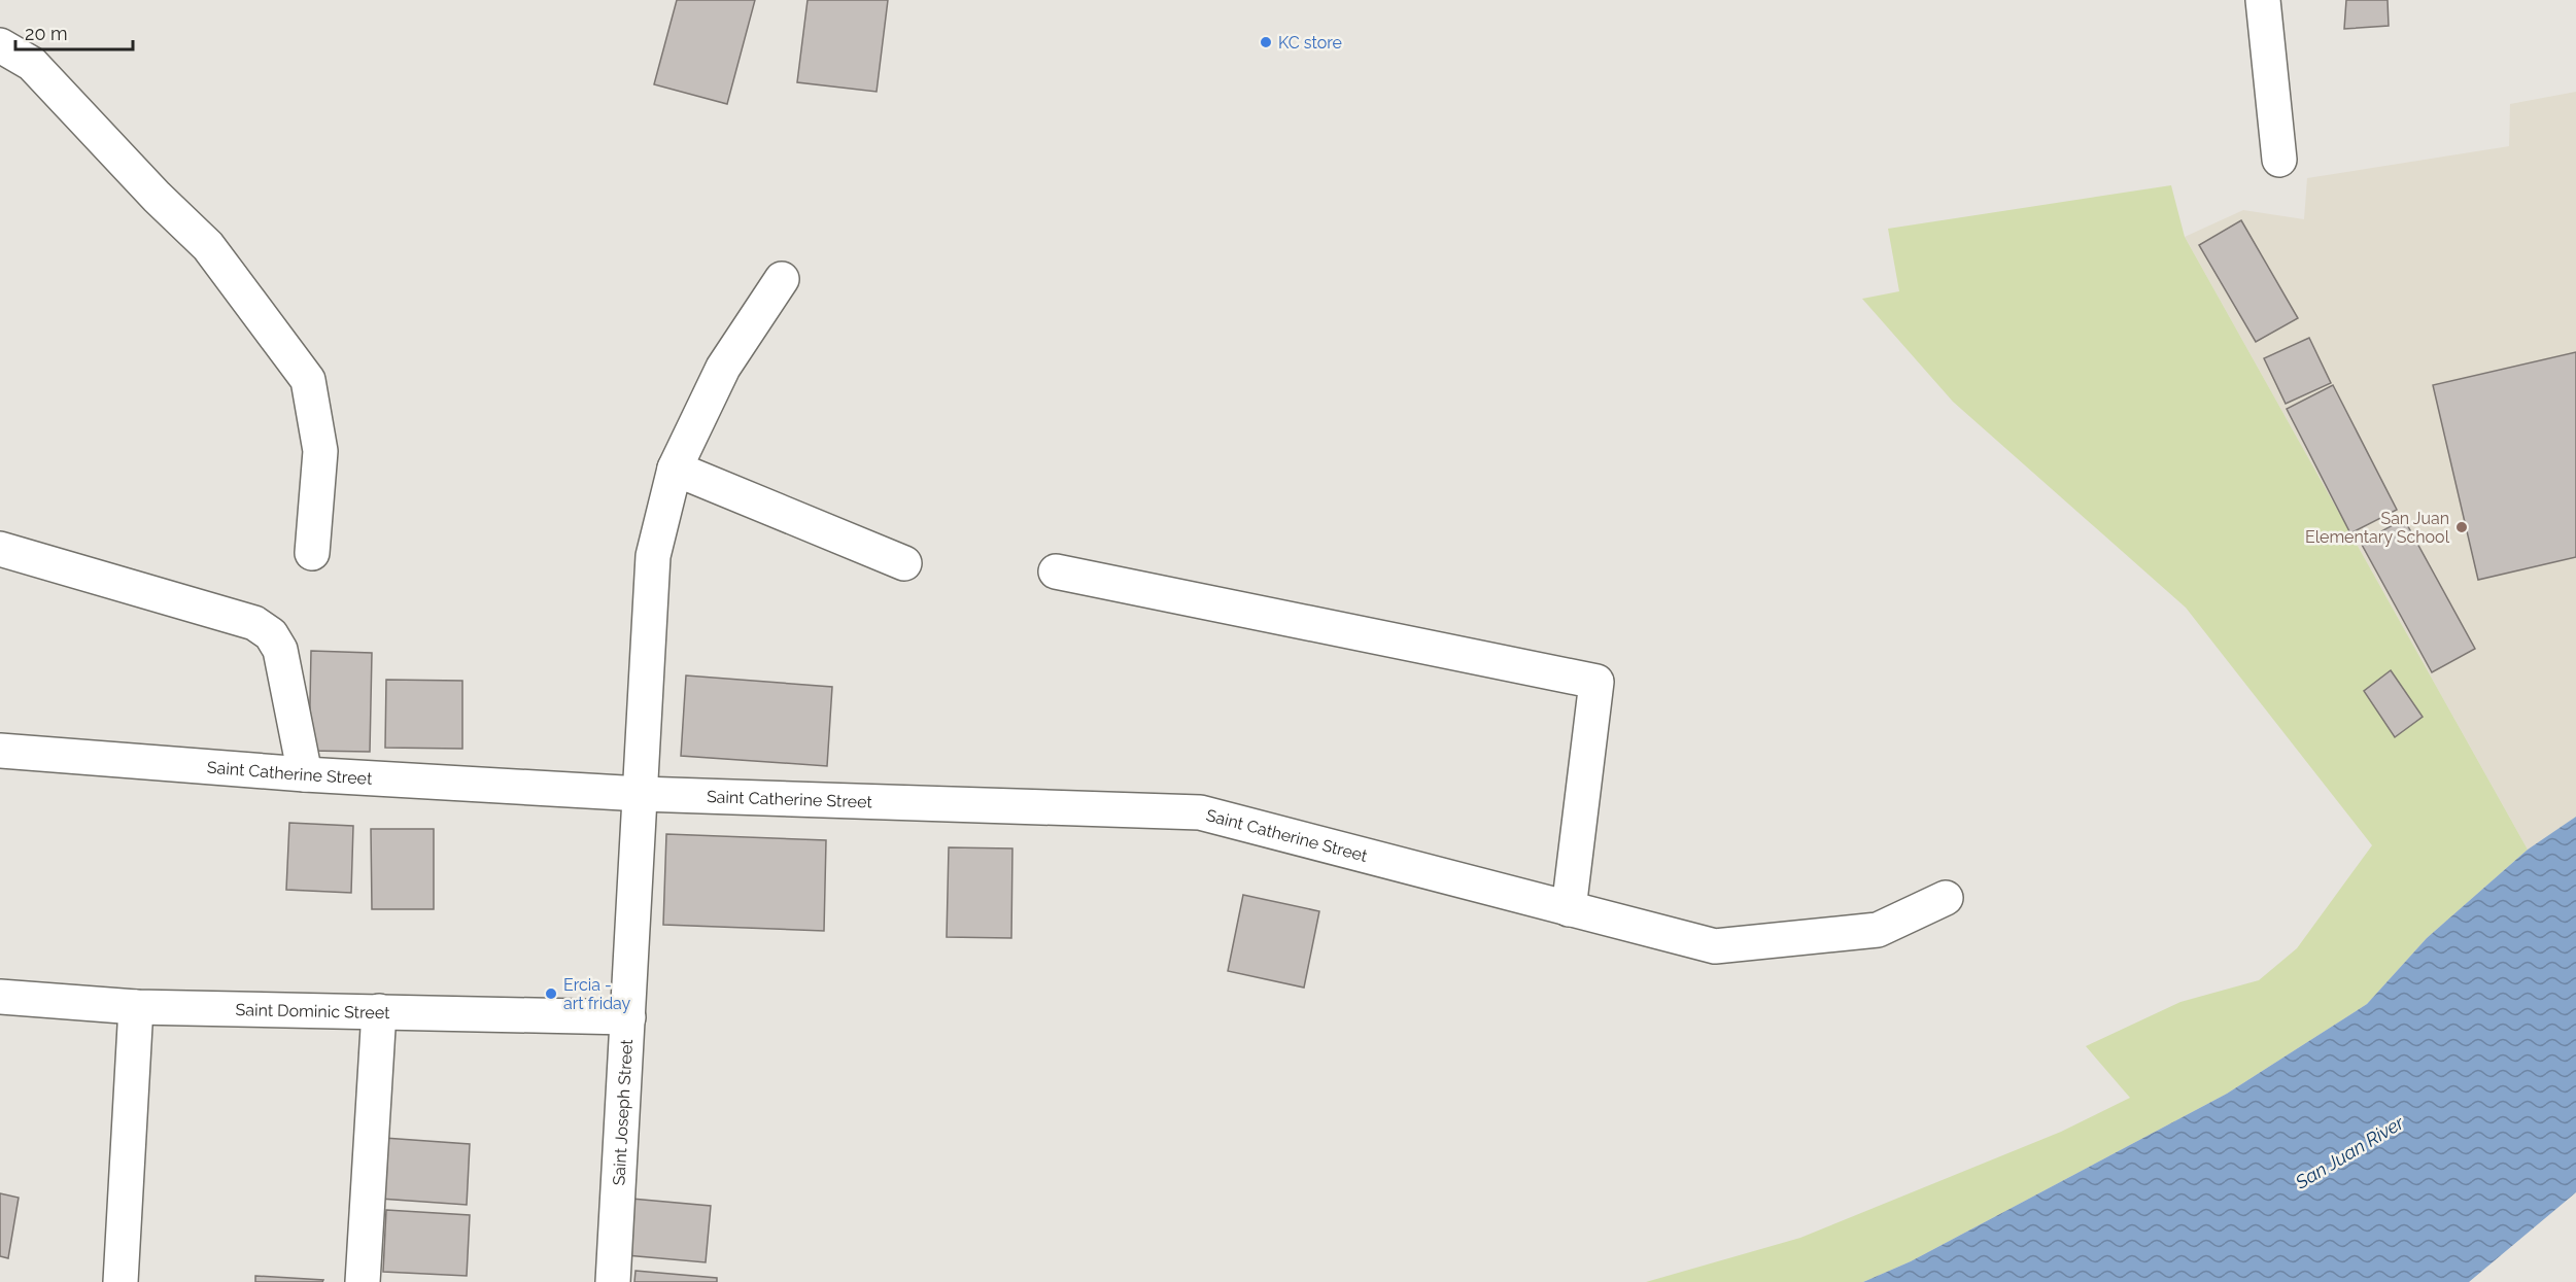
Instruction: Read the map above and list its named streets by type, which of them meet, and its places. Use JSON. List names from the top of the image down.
{
  "streets": {
    "street": ["Saint Catherine Street", "Saint Dominic Street", "Saint Joseph Street"]
  },
  "crossings": [
    ["Saint Catherine Street", "Saint Joseph Street"],
    ["Saint Dominic Street", "Saint Joseph Street"]
  ],
  "water": ["San Juan River"],
  "places": ["KC store", "San Juan Elementary School", "Ercia - art friday"],
  "scale_bar": "20 m"
}
